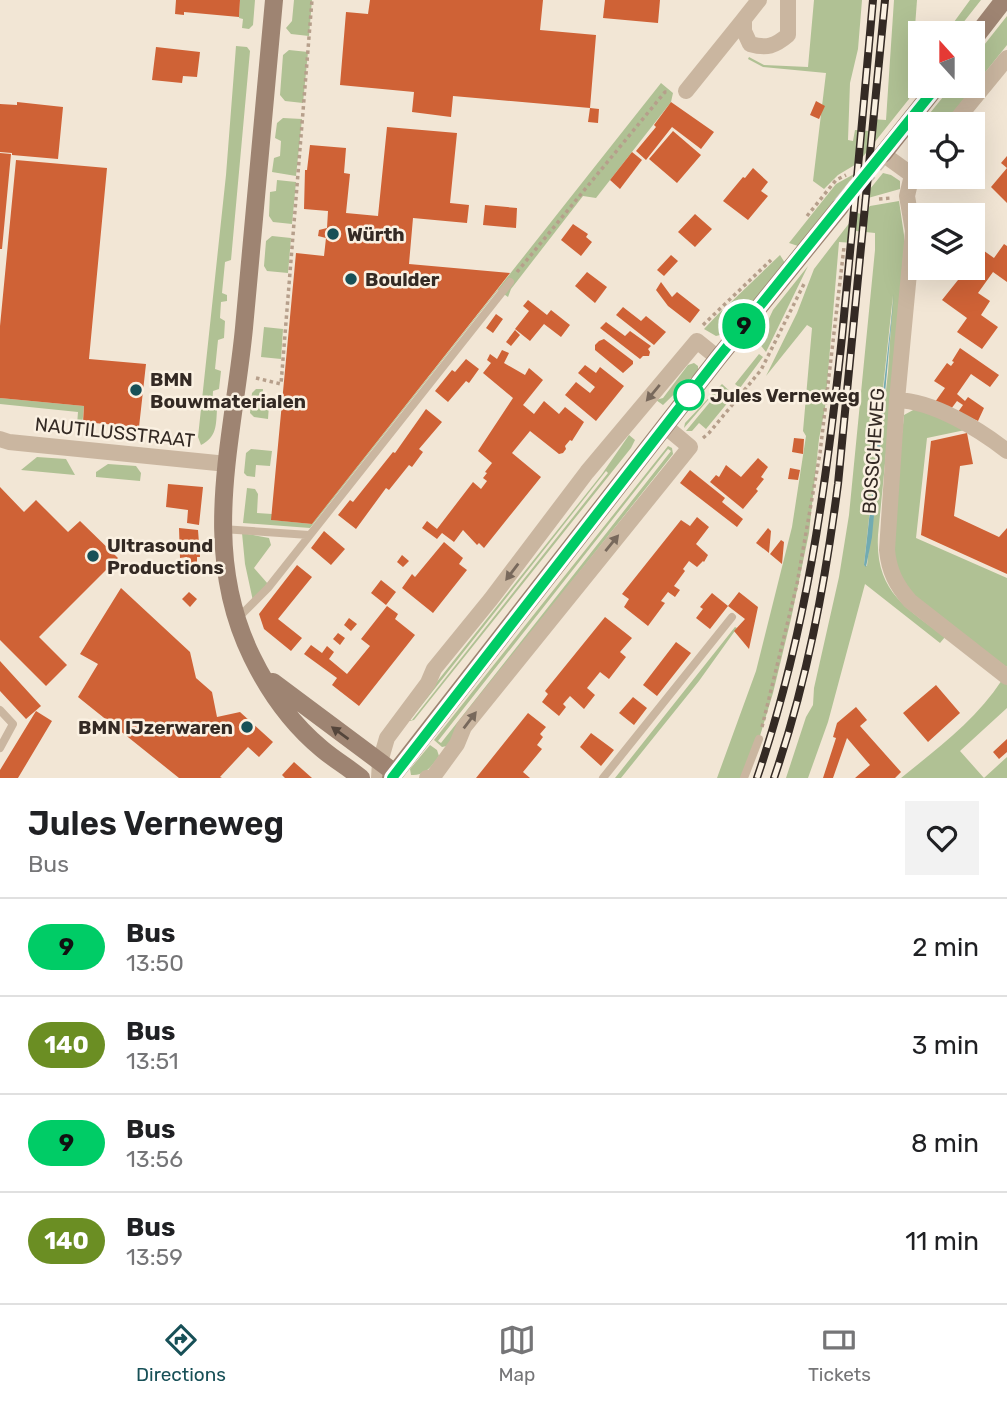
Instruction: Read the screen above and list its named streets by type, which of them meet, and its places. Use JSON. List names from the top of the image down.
{
  "streets": {
    "street": ["NAUTILUSSTRAAT", "BOSSCHEWEG"]
  },
  "places": [
    "Würth",
    "Boulder",
    "BMN Bouwmaterialen",
    "Jules Verneweg",
    "Ultrasound Productions",
    "BMN IJzerwaren"
  ],
  "lines": ["bus line 9"],
  "north": "top",
  "page": {
    "on_map": "9",
    "heading": ["Jules Verneweg", "Bus"],
    "list": [
      {
        "mark": "9",
        "name": "Bus",
        "note": "13:50",
        "value": "2 min"
      },
      {
        "mark": "140",
        "name": "Bus",
        "note": "13:51",
        "value": "3 min"
      },
      {
        "mark": "9",
        "name": "Bus",
        "note": "13:56",
        "value": "8 min"
      },
      {
        "mark": "140",
        "name": "Bus",
        "note": "13:59",
        "value": "11 min"
      }
    ],
    "tabs": ["Directions", "Map", "Tickets"]
  }
}
